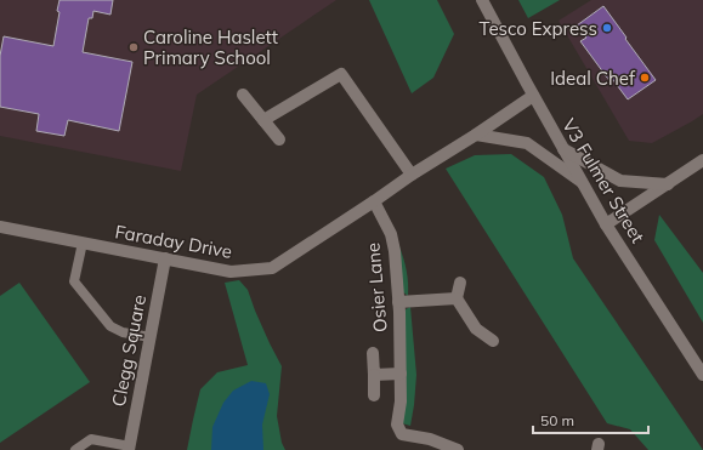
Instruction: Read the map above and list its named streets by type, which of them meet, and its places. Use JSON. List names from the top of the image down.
{
  "streets": {
    "street": [
      "V3 Fulmer Street",
      "Faraday Drive",
      "Osier Lane",
      "Clegg Square"
    ]
  },
  "crossings": [
    ["V3 Fulmer Street", "Faraday Drive"],
    ["Faraday Drive", "Osier Lane"],
    ["Faraday Drive", "Clegg Square"]
  ],
  "places": ["Tesco Express", "Caroline Haslett Primary School", "Ideal Chef"],
  "scale_bar": "50 m"
}
